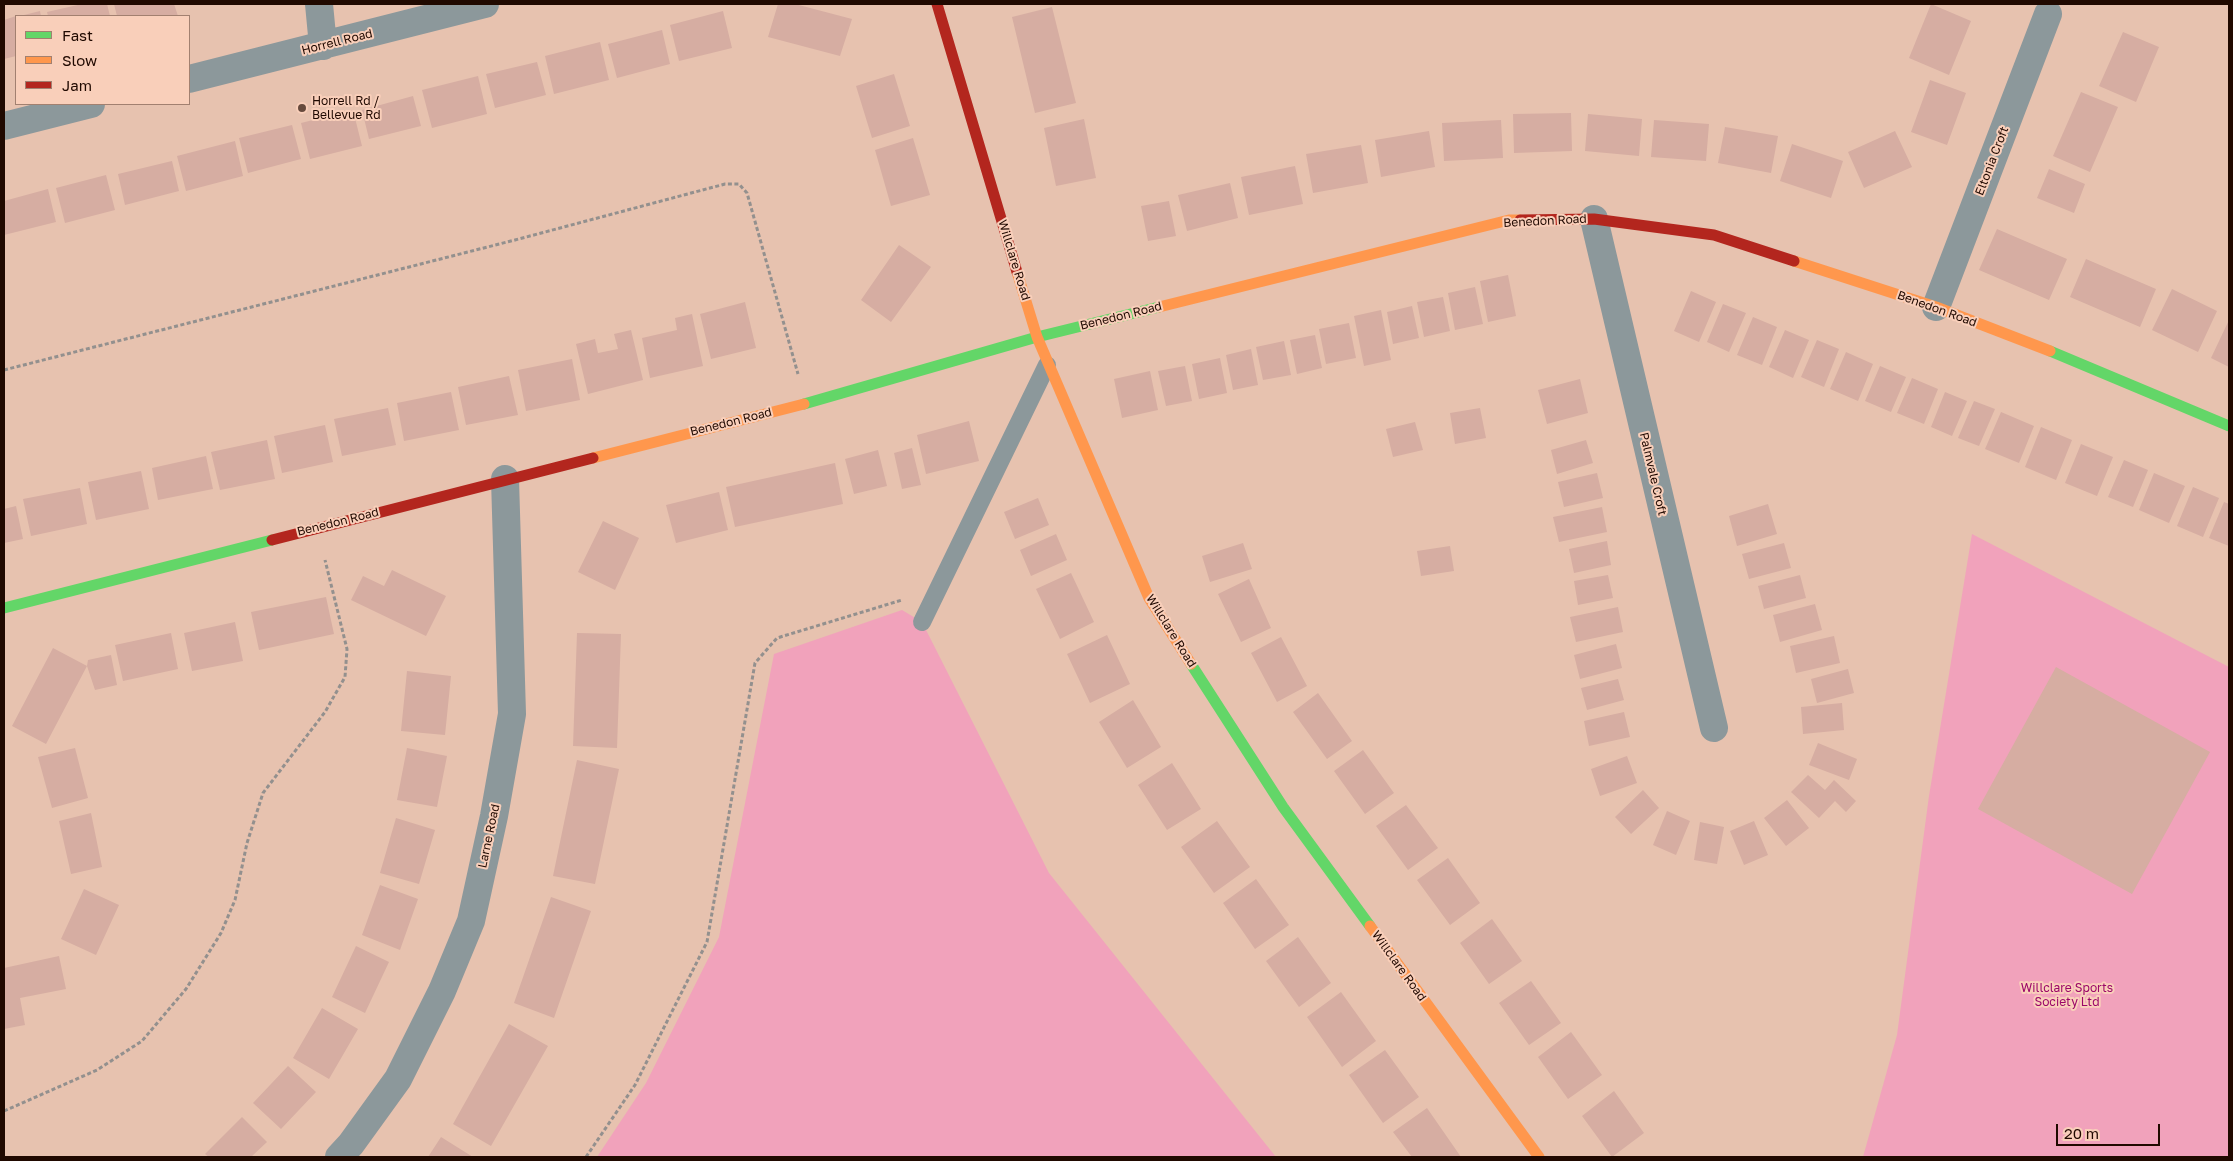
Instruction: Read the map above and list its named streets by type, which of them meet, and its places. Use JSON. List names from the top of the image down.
{
  "streets": {
    "street": [
      "Horrell Road",
      "Eltonia Croft",
      "Benedon Road",
      "Willclare Road",
      "Palmvale Croft",
      "Larne Road"
    ]
  },
  "crossings": [
    ["Eltonia Croft", "Benedon Road"],
    ["Benedon Road", "Willclare Road"],
    ["Benedon Road", "Palmvale Croft"],
    ["Benedon Road", "Larne Road"]
  ],
  "parks": ["Willclare Sports Society Ltd"],
  "places": ["Horrell Rd / Bellevue Rd"],
  "legend": ["Fast", "Slow", "Jam"],
  "scale_bar": "20 m"
}
